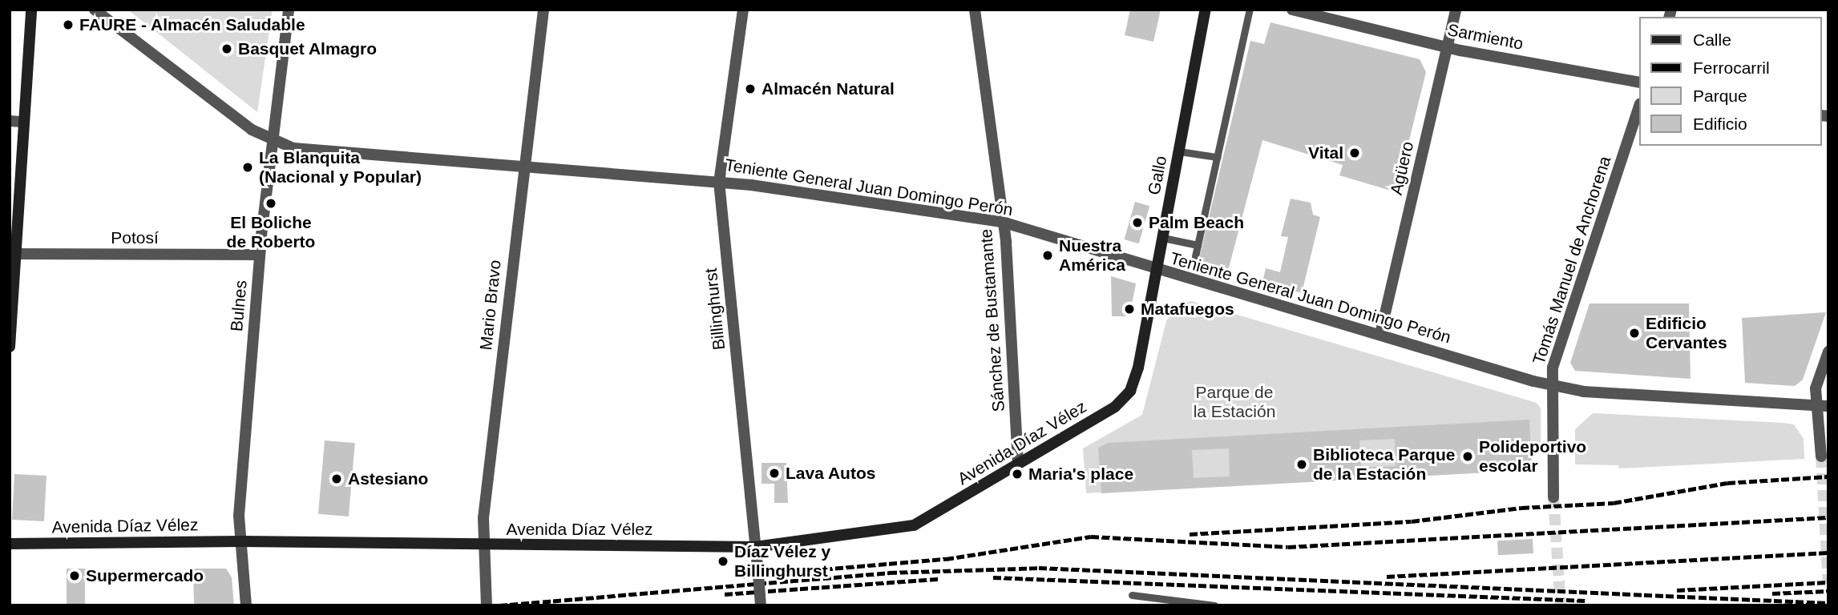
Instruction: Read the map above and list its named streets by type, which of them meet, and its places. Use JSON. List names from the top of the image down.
{
  "streets": {
    "main road": ["Gallo", "Avenida Díaz Vélez"],
    "street": [
      "Sarmiento",
      "Agüero",
      "Teniente General Juan Domingo Perón",
      "Potosí",
      "Tomás Manuel de Anchorena",
      "Mario Bravo",
      "Bulnes",
      "Billinghurst",
      "Sánchez de Bustamante"
    ]
  },
  "crossings": [
    ["Sarmiento", "Agüero"],
    ["Agüero", "Teniente General Juan Domingo Perón"],
    ["Gallo", "Teniente General Juan Domingo Perón"],
    ["Gallo", "Avenida Díaz Vélez"],
    ["Teniente General Juan Domingo Perón", "Tomás Manuel de Anchorena"],
    ["Teniente General Juan Domingo Perón", "Mario Bravo"],
    ["Teniente General Juan Domingo Perón", "Bulnes"],
    ["Teniente General Juan Domingo Perón", "Billinghurst"],
    ["Teniente General Juan Domingo Perón", "Sánchez de Bustamante"],
    ["Potosí", "Bulnes"],
    ["Mario Bravo", "Avenida Díaz Vélez"],
    ["Bulnes", "Avenida Díaz Vélez"],
    ["Billinghurst", "Avenida Díaz Vélez"],
    ["Sánchez de Bustamante", "Avenida Díaz Vélez"]
  ],
  "parks": ["Parque de la Estación"],
  "places": [
    "FAURE - Almacén Saludable",
    "Basquet Almagro",
    "Almacén Natural",
    "Vital",
    "La Blanquita (Nacional y Popular)",
    "El Boliche de Roberto",
    "Palm Beach",
    "Nuestra América",
    "Matafuegos",
    "Edificio Cervantes",
    "Polideportivo escolar",
    "Biblioteca Parque de la Estación",
    "Lava Autos",
    "Maria's place",
    "Astesiano",
    "Díaz Vélez y Billinghurst",
    "Supermercado"
  ],
  "legend": [
    "Calle",
    "Ferrocarril",
    "Parque",
    "Edificio"
  ]
}
